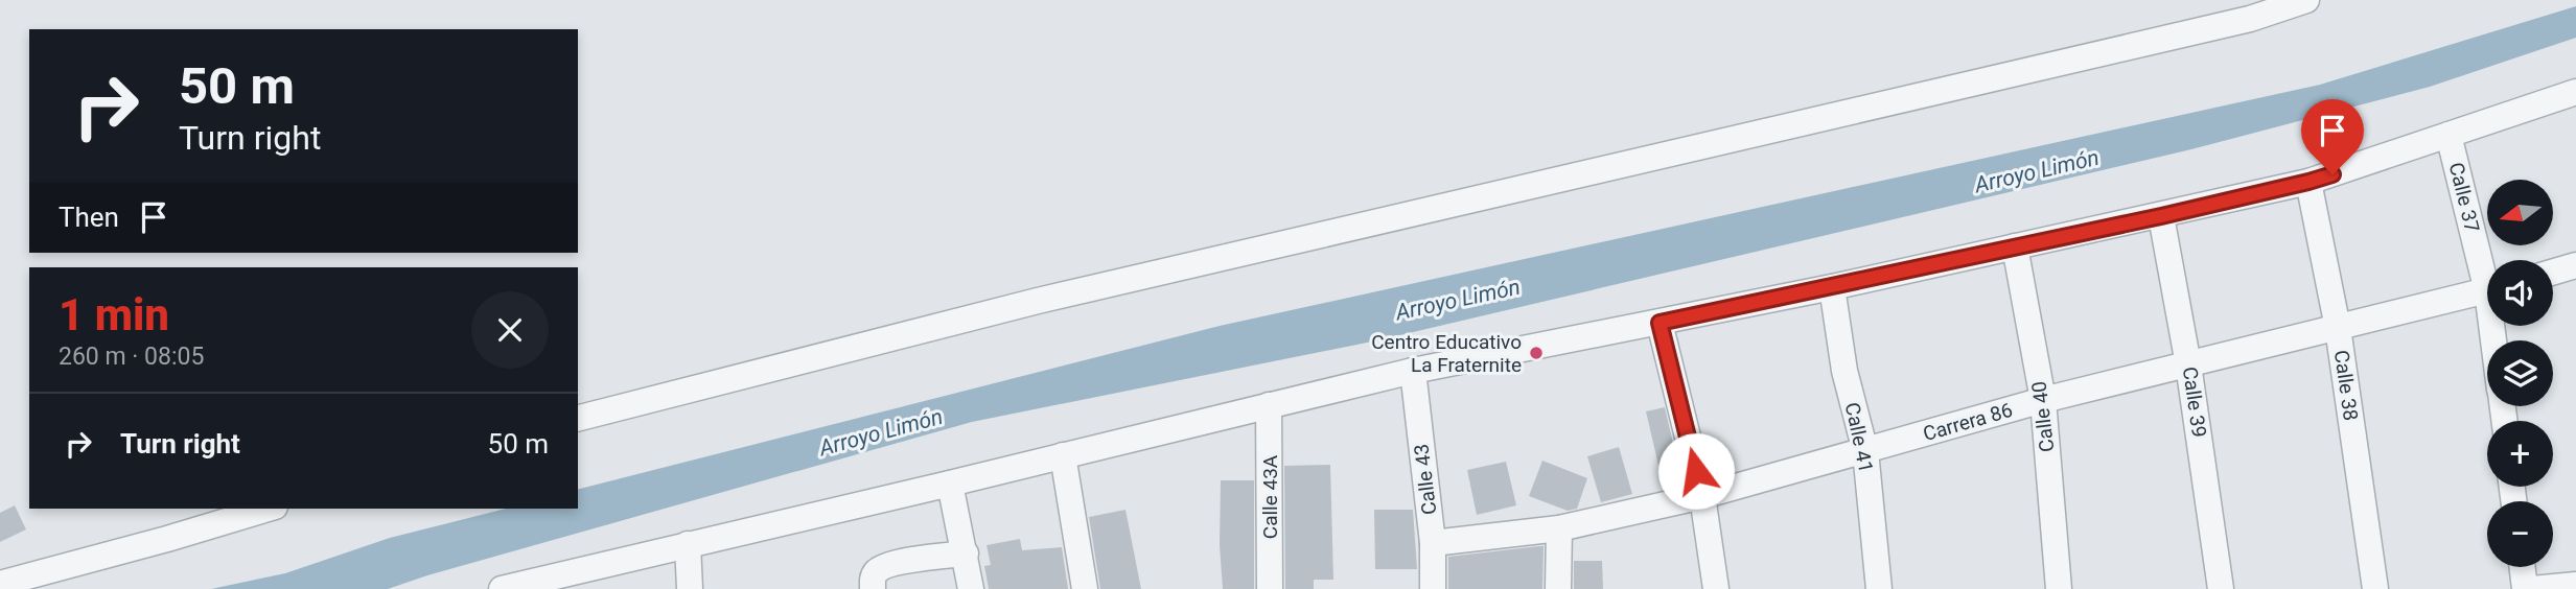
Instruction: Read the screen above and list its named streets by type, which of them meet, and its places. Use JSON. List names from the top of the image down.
{
  "streets": {
    "street": [
      "Calle 37",
      "Calle 38",
      "Calle 39",
      "Calle 40",
      "Carrera 86",
      "Calle 41",
      "Calle 43",
      "Calle 43A"
    ]
  },
  "crossings": [
    ["Calle 38", "Carrera 86"],
    ["Calle 39", "Carrera 86"],
    ["Calle 40", "Carrera 86"],
    ["Carrera 86", "Calle 41"],
    ["Carrera 86", "Calle 43"]
  ],
  "water": ["Arroyo Limón"],
  "places": ["Centro Educativo La Fraternite"],
  "north": "left",
  "page": {
    "turn": ["50 m", "Turn right"],
    "map_buttons": ["+", "−"],
    "then": "Then",
    "heading": ["1 min", "260 m · 08:05"],
    "list": [
      {
        "name": "Turn right",
        "value": "50 m"
      }
    ]
  }
}
